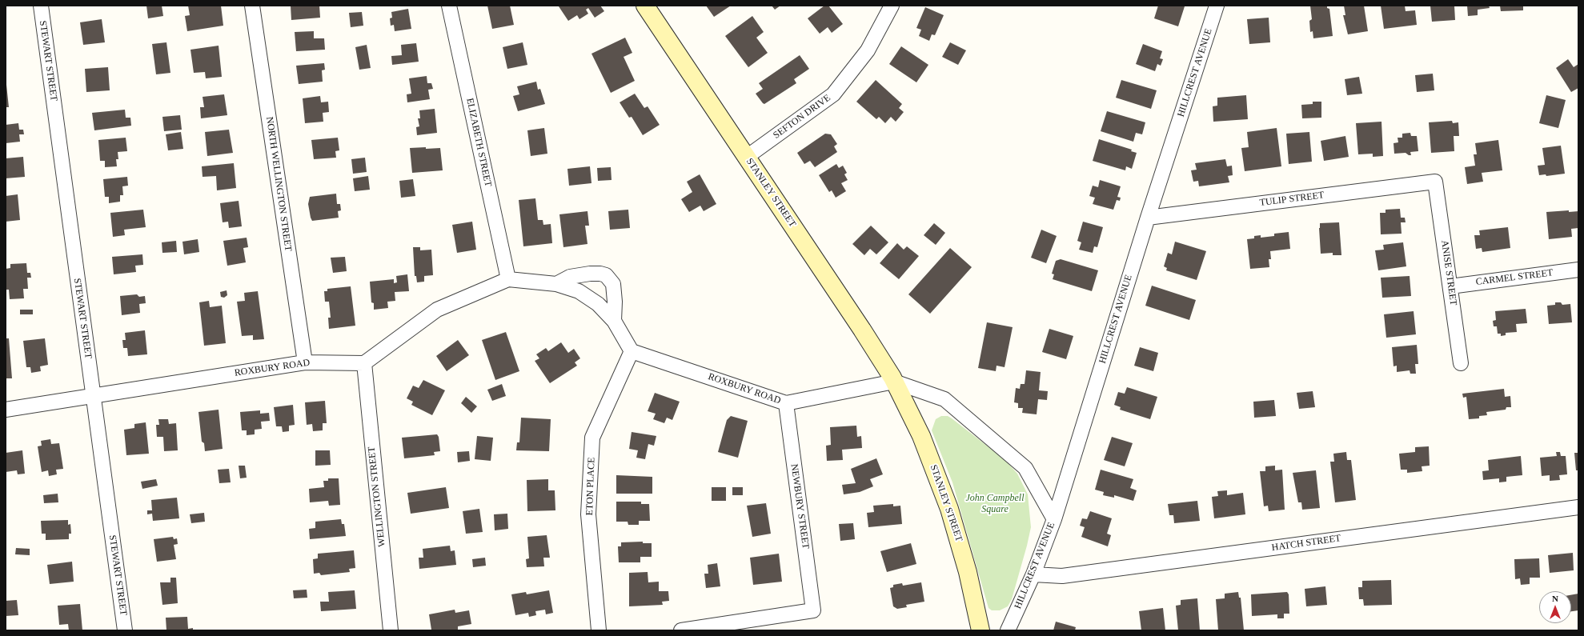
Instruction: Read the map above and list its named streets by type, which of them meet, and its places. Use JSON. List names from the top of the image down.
{
  "streets": {
    "main road": ["STANLEY STREET"],
    "street": [
      "STEWART STREET",
      "HILLCREST AVENUE",
      "SEFTON DRIVE",
      "ELIZABETH STREET",
      "NORTH WELLINGTON STREET",
      "TULIP STREET",
      "ANISE STREET",
      "CARMEL STREET",
      "ROXBURY ROAD",
      "ETON PLACE",
      "WELLINGTON STREET",
      "NEWBURY STREET",
      "HATCH STREET"
    ]
  },
  "crossings": [
    ["STEWART STREET", "ROXBURY ROAD"],
    ["HILLCREST AVENUE", "TULIP STREET"],
    ["HILLCREST AVENUE", "HATCH STREET"],
    ["SEFTON DRIVE", "STANLEY STREET"],
    ["NORTH WELLINGTON STREET", "ROXBURY ROAD"],
    ["STANLEY STREET", "ROXBURY ROAD"],
    ["TULIP STREET", "ANISE STREET"],
    ["ANISE STREET", "CARMEL STREET"],
    ["ROXBURY ROAD", "ETON PLACE"],
    ["ROXBURY ROAD", "WELLINGTON STREET"],
    ["ROXBURY ROAD", "NEWBURY STREET"]
  ],
  "parks": ["John Campbell Square"],
  "north": "top"
}
